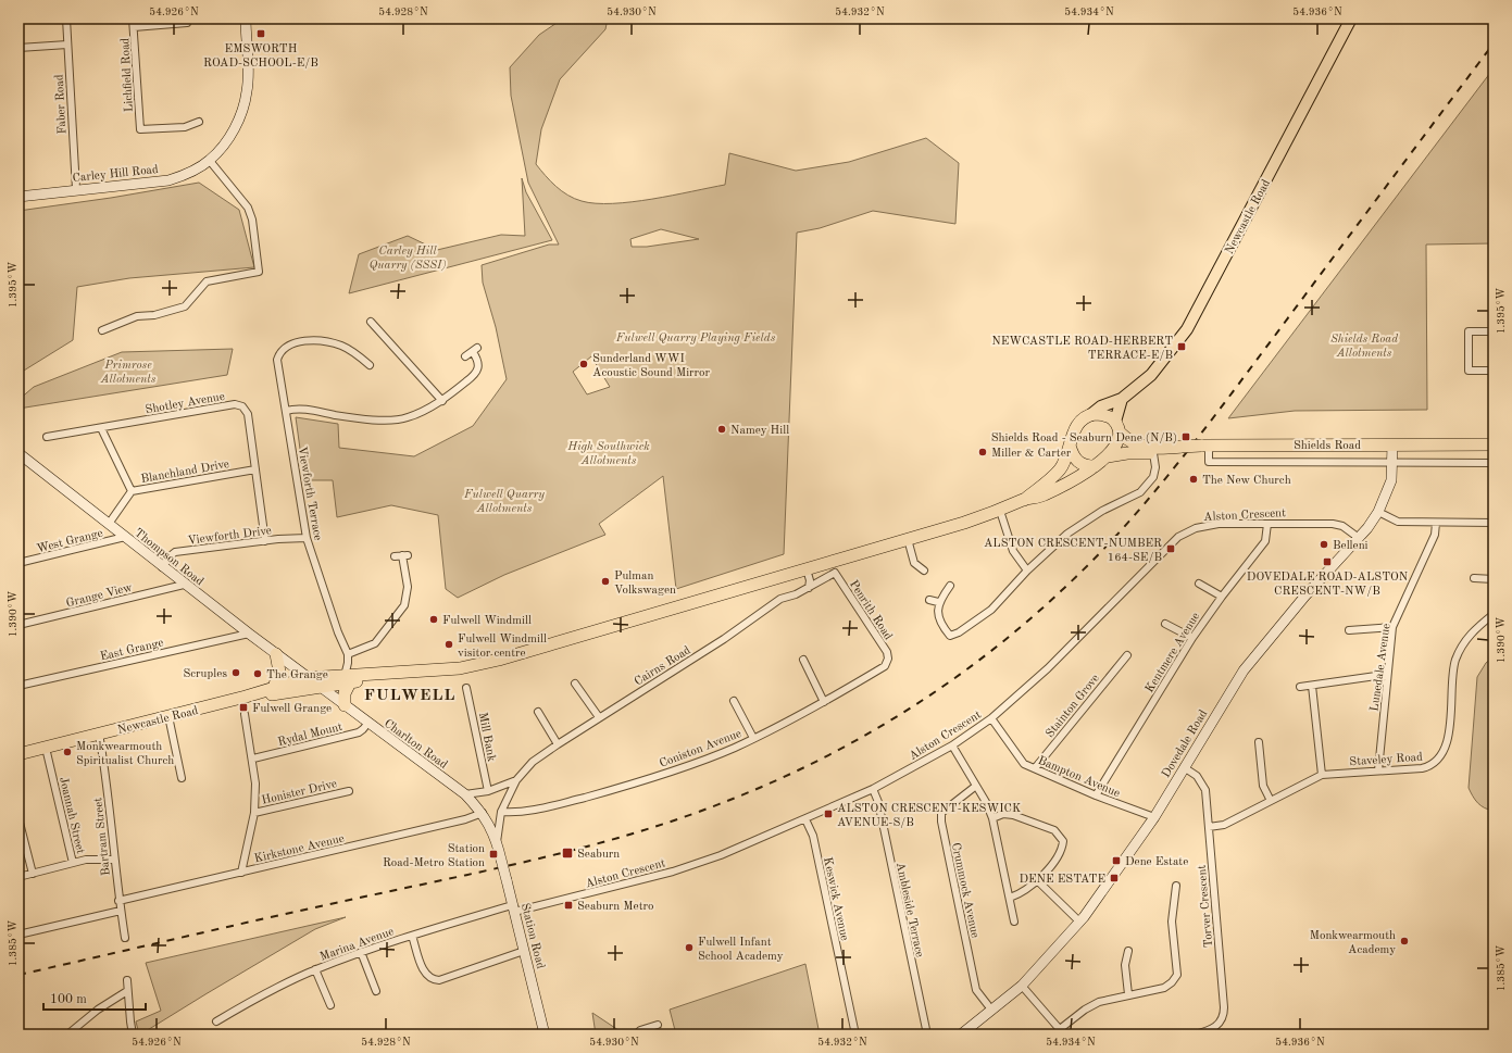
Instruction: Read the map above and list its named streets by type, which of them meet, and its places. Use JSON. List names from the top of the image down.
{
  "streets": {
    "highway": ["Newcastle Road", "Shields Road"],
    "street": [
      "Lichfield Road",
      "Faber Road",
      "Carley Hill Road",
      "Shotley Avenue",
      "Blanchland Drive",
      "Viewforth Terrace",
      "Alston Crescent",
      "Viewforth Drive",
      "West Grange",
      "Thompson Road",
      "Grange View",
      "Penrith Road",
      "East Grange",
      "Kentmere Avenue",
      "Cairns Road",
      "Lunedale Avenue",
      "Stainton Grove",
      "Rydal Mount",
      "Mill Bank",
      "Charlton Road",
      "Dovedale Road",
      "Coniston Avenue",
      "Staveley Road",
      "Bampton Avenue",
      "Honister Drive",
      "Joannah Street",
      "Bartram Street",
      "Kirkstone Avenue",
      "Crummock Avenue",
      "Keswick Avenue",
      "Torver Crescent",
      "Ambleside Terrace",
      "Station Road",
      "Marina Avenue"
    ]
  },
  "crossings": [
    ["Faber Road", "Carley Hill Road"],
    ["Newcastle Road", "Thompson Road"],
    ["Newcastle Road", "Charlton Road"],
    ["Newcastle Road", "Joannah Street"],
    ["Newcastle Road", "Bartram Street"],
    ["Shotley Avenue", "Blanchland Drive"],
    ["Shotley Avenue", "Viewforth Drive"],
    ["Shields Road", "Dovedale Road"],
    ["Blanchland Drive", "Thompson Road"],
    ["Viewforth Terrace", "Viewforth Drive"],
    ["Alston Crescent", "Kentmere Avenue"],
    ["Alston Crescent", "Dovedale Road"],
    ["Alston Crescent", "Bampton Avenue"],
    ["Alston Crescent", "Keswick Avenue"],
    ["Alston Crescent", "Ambleside Terrace"],
    ["Alston Crescent", "Station Road"],
    ["Alston Crescent", "Marina Avenue"],
    ["Viewforth Drive", "Thompson Road"],
    ["West Grange", "Thompson Road"],
    ["Thompson Road", "Grange View"],
    ["Thompson Road", "East Grange"],
    ["Thompson Road", "Charlton Road"],
    ["Penrith Road", "Cairns Road"],
    ["Penrith Road", "Coniston Avenue"],
    ["Kentmere Avenue", "Bampton Avenue"],
    ["Cairns Road", "Mill Bank"],
    ["Cairns Road", "Charlton Road"],
    ["Cairns Road", "Coniston Avenue"],
    ["Cairns Road", "Station Road"],
    ["Lunedale Avenue", "Staveley Road"],
    ["Stainton Grove", "Bampton Avenue"],
    ["Rydal Mount", "Charlton Road"],
    ["Charlton Road", "Kirkstone Avenue"],
    ["Charlton Road", "Station Road"],
    ["Dovedale Road", "Bampton Avenue"],
    ["Dovedale Road", "Crummock Avenue"],
    ["Dovedale Road", "Torver Crescent"],
    ["Staveley Road", "Torver Crescent"],
    ["Bartram Street", "Kirkstone Avenue"],
    ["Station Road", "Marina Avenue"]
  ],
  "districts": ["FULWELL"],
  "parks": [
    "Carley Hill Quarry (SSSI)",
    "Fulwell Quarry Playing Fields",
    "Shields Road Allotments",
    "Primrose Allotments",
    "High Southwick Allotments",
    "Fulwell Quarry Allotments"
  ],
  "places": {
    "transit": [
      "EMSWORTH ROAD-SCHOOL-E/B",
      "NEWCASTLE ROAD-HERBERT TERRACE-E/B",
      "Shields Road - Seaburn Dene (N/B)",
      "ALSTON CRESCENT-NUMBER 164-SE/B",
      "DOVEDALE ROAD-ALSTON CRESCENT-NW/B",
      "Fulwell Grange",
      "ALSTON CRESCENT-KESWICK AVENUE-S/B",
      "Seaburn",
      "Station Road-Metro Station",
      "Dene Estate",
      "DENE ESTATE",
      "Seaburn Metro"
    ],
    "other": [
      "Sunderland WWI Acoustic Sound Mirror",
      "Namey Hill",
      "Miller & Carter",
      "The New Church",
      "Belleni",
      "Pulman Volkswagen",
      "Fulwell Windmill",
      "Fulwell Windmill visitor centre",
      "Scruples",
      "The Grange",
      "Monkwearmouth Spiritualist Church",
      "Monkwearmouth Academy",
      "Fulwell Infant School Academy"
    ]
  },
  "scale_bar": "100 m",
  "coordinates": [
    "54.926°N",
    "54.928°N",
    "54.930°N",
    "54.932°N",
    "54.934°N",
    "54.936°N",
    "1.395°W",
    "1.390°W",
    "1.385°W"
  ]
}
